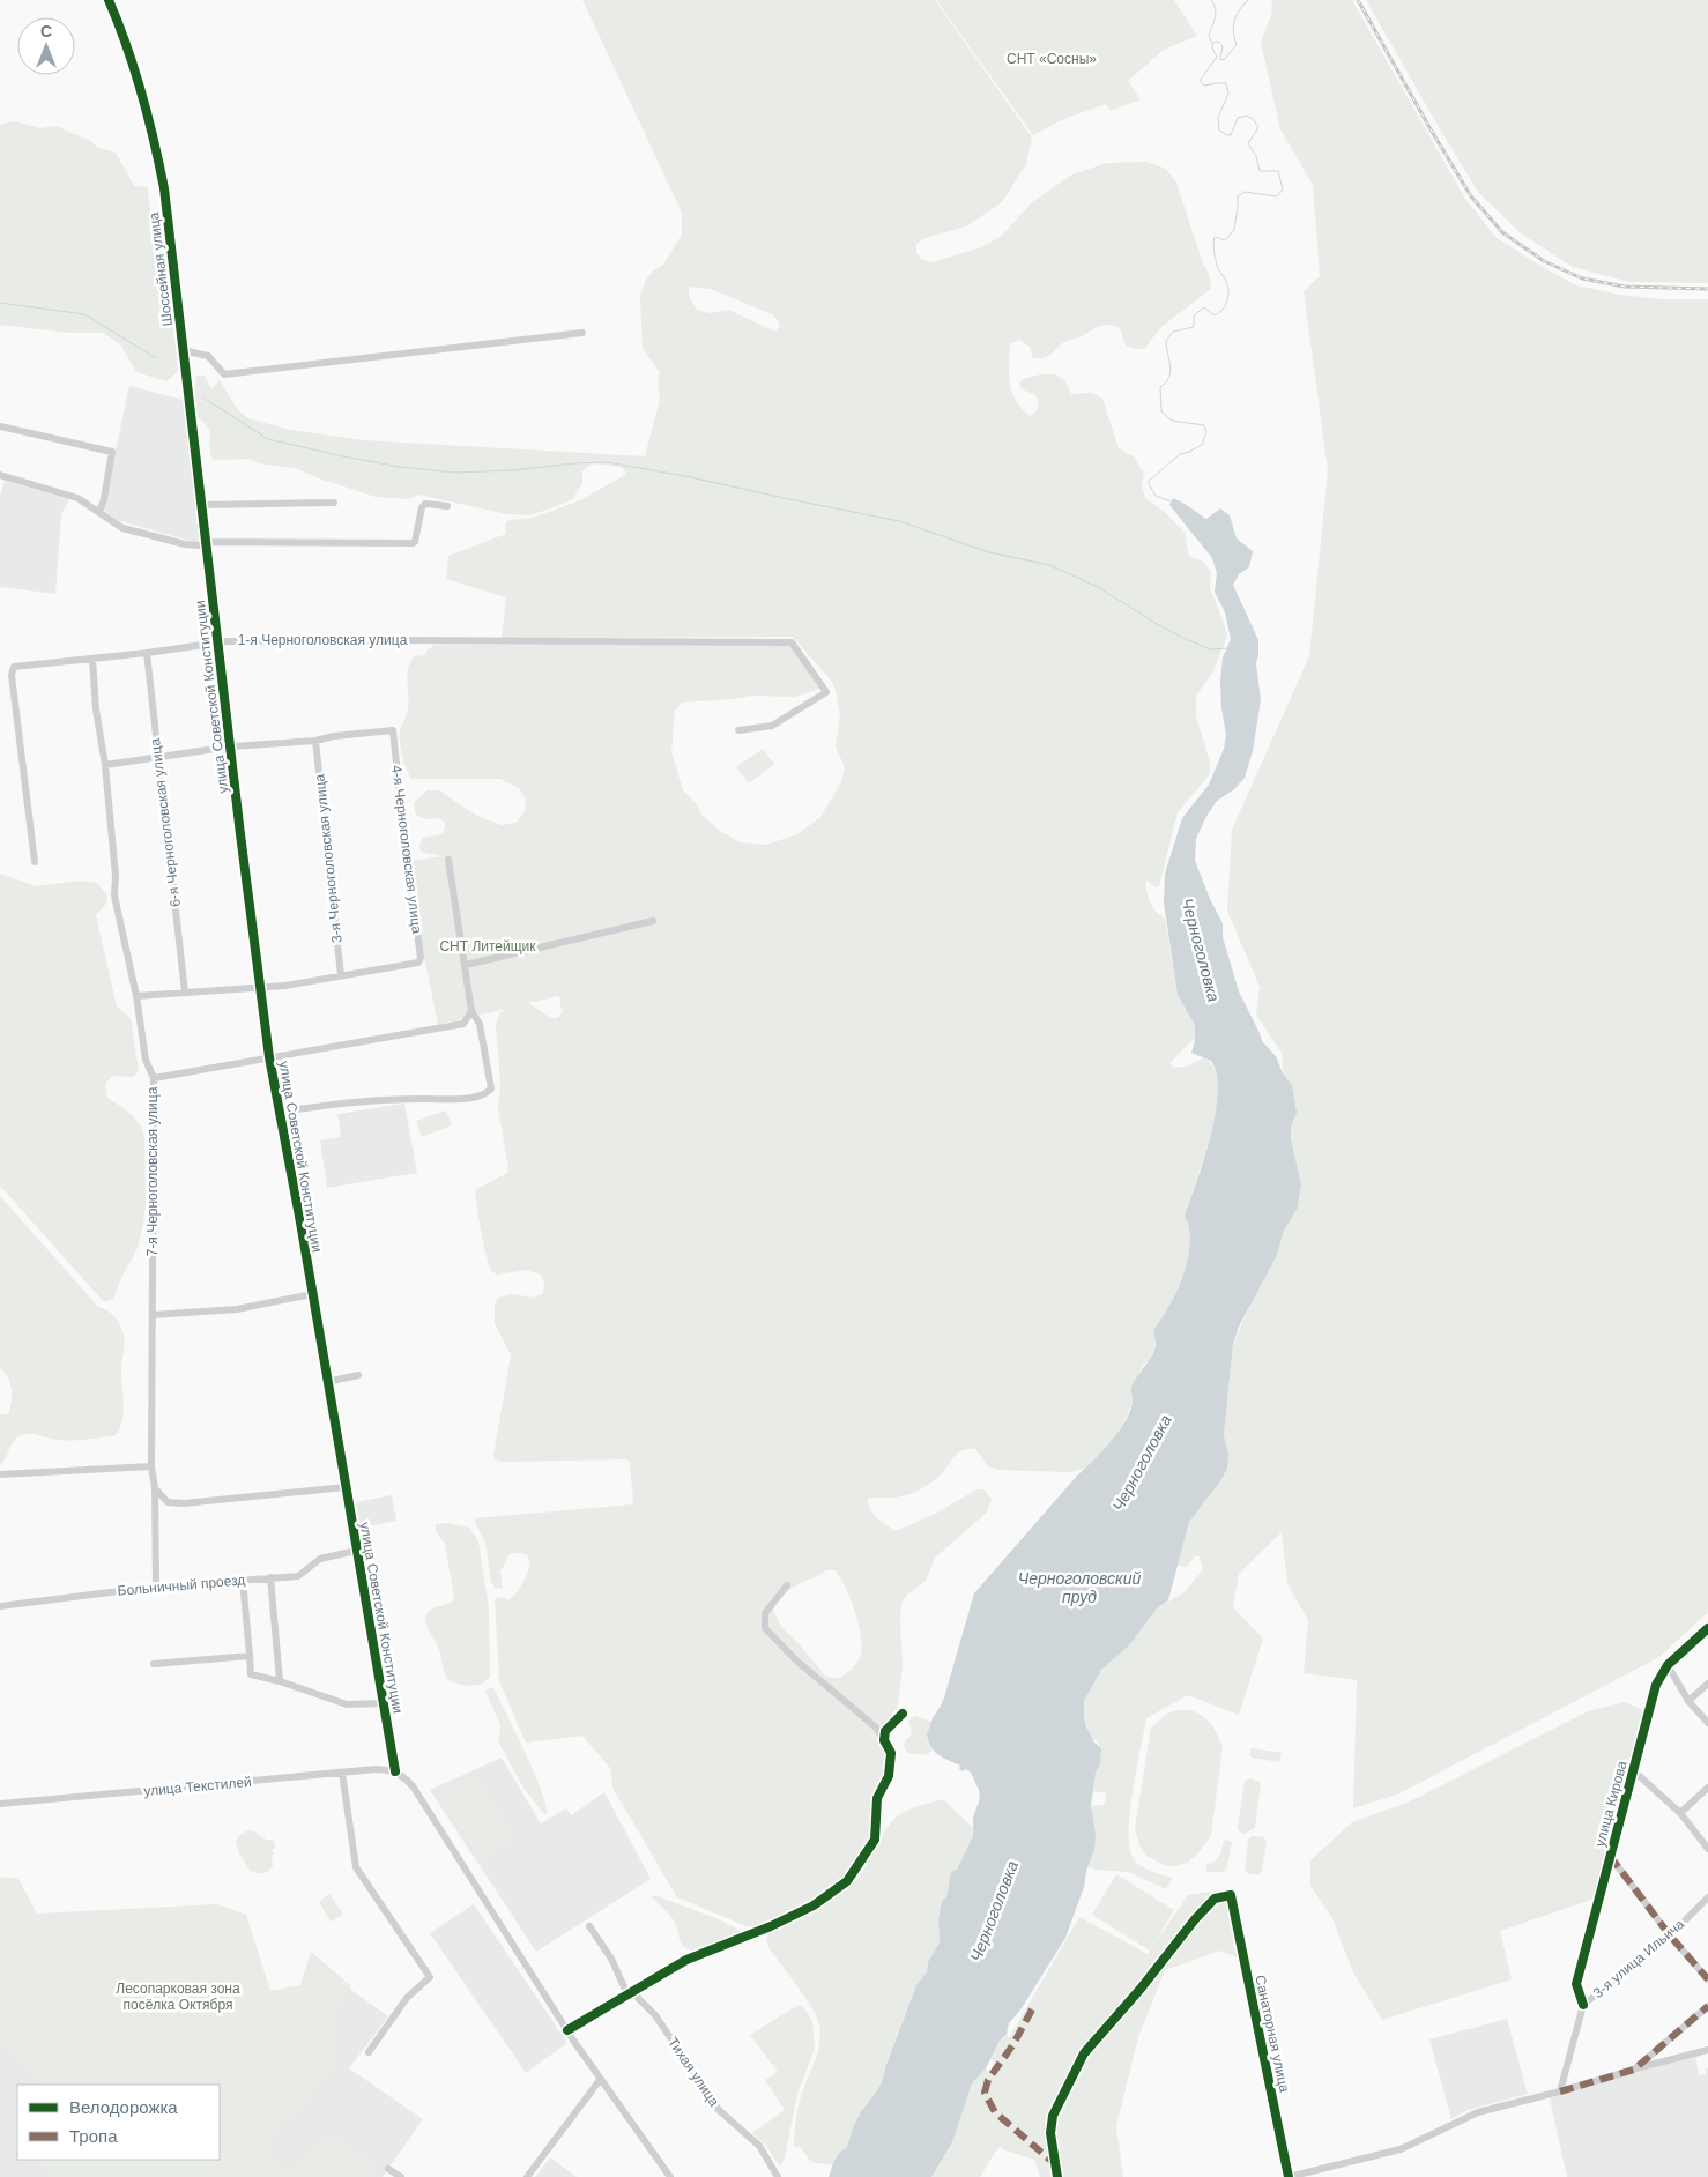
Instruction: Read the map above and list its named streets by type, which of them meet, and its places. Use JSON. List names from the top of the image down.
{
  "streets": {
    "street": [
      "Шоссейная улица",
      "1-я Черноголовская улица",
      "улица Советской Конституции",
      "6-я Черноголовская улица",
      "4-я Черноголовская улица",
      "3-я Черноголовская улица",
      "7-я Черноголовская улица",
      "Больничный проезд",
      "улица Текстилей",
      "улица Кирова",
      "3-я улица Ильича",
      "Санаторная улица",
      "Тихая улица"
    ]
  },
  "crossings": [
    ["Шоссейная улица", "улица Советской Конституции"],
    ["1-я Черноголовская улица", "улица Советской Конституции"],
    ["1-я Черноголовская улица", "6-я Черноголовская улица"],
    ["1-я Черноголовская улица", "7-я Черноголовская улица"],
    ["улица Советской Конституции", "Больничный проезд"],
    ["улица Советской Конституции", "улица Текстилей"],
    ["4-я Черноголовская улица", "3-я Черноголовская улица"],
    ["7-я Черноголовская улица", "Больничный проезд"],
    ["улица Кирова", "3-я улица Ильича"]
  ],
  "water": ["Черноголовка", "Черноголовский пруд"],
  "parks": ["СНТ «Сосны»", "СНТ Литейщик", "Лесопарковая зона посёлка Октября"],
  "legend": ["Велодорожка", "Тропа"],
  "north": "top"
}
